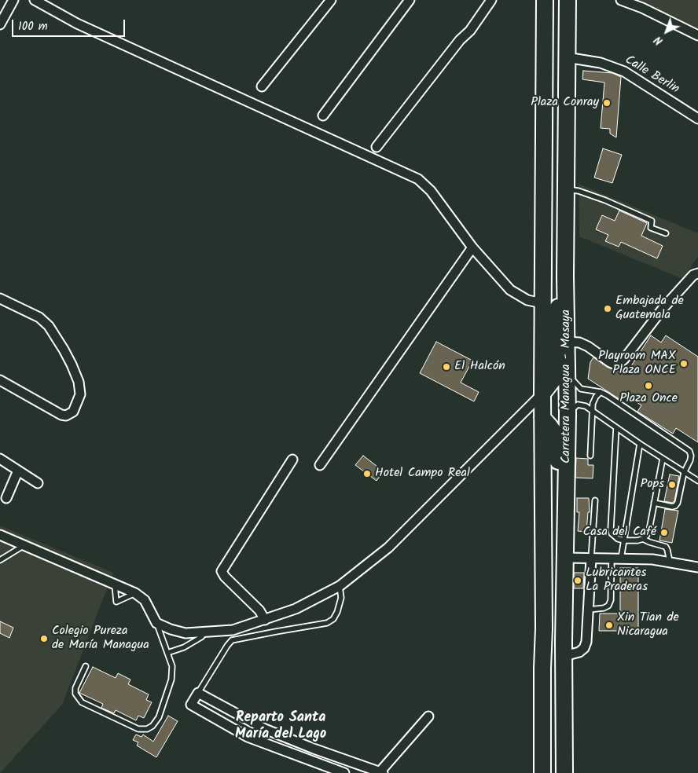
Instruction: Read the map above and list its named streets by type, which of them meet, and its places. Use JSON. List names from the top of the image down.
{
  "streets": {
    "highway": ["Carretera Managua - Masaya"],
    "street": ["Calle Berlin"]
  },
  "crossings": [
    ["Calle Berlin", "Carretera Managua - Masaya"]
  ],
  "districts": ["Reparto Santa María del Lago"],
  "places": [
    "Plaza Conray",
    "Embajada de Guatemala",
    "Playroom MAX Plaza ONCE",
    "El Halcón",
    "Plaza Once",
    "Hotel Campo Real",
    "Pops",
    "Casa del Café",
    "Lubricantes La Praderas",
    "Xin Tian de Nicaragua",
    "Colegio Pureza de María Managua"
  ],
  "scale_bar": "100 m",
  "north": "bottom left"
}
